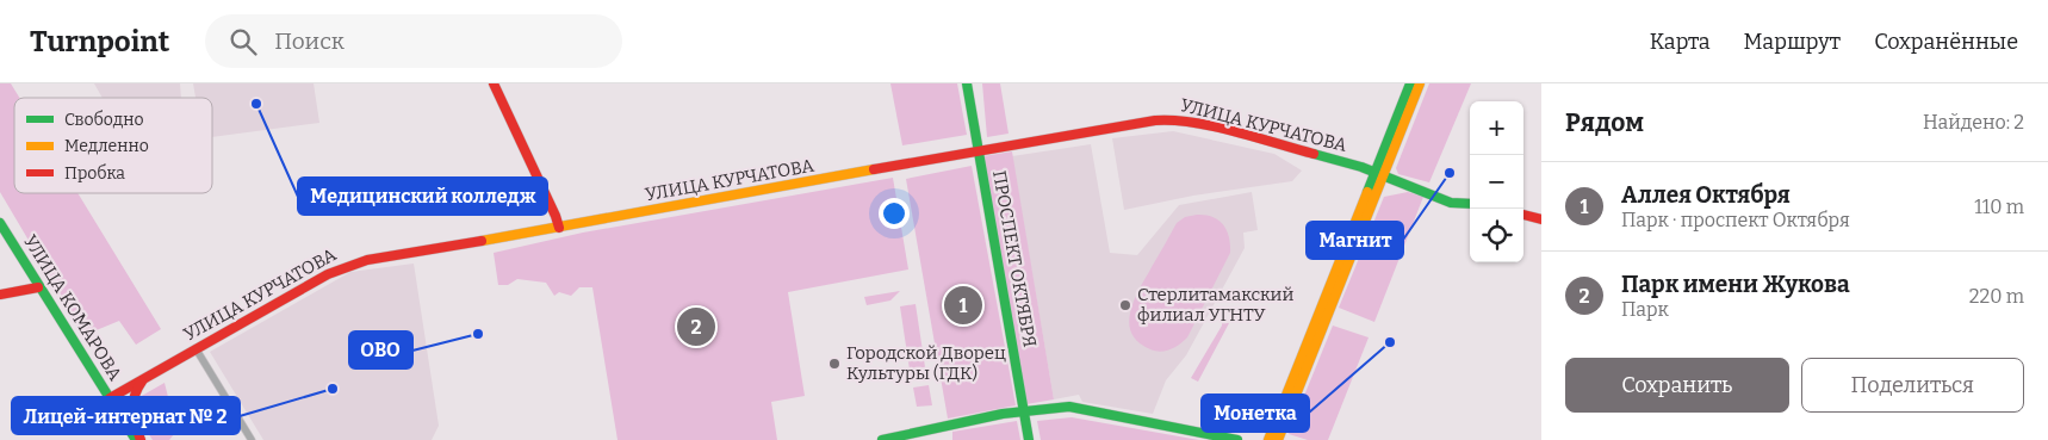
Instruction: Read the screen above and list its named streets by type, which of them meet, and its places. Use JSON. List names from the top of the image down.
{
  "streets": {
    "main road": ["УЛИЦА КУРЧАТОВА", "ПРОСПЕКТ ОКТЯБРЯ", "УЛИЦА КОМАРОВА"]
  },
  "crossings": [
    ["УЛИЦА КУРЧАТОВА", "ПРОСПЕКТ ОКТЯБРЯ"],
    ["УЛИЦА КУРЧАТОВА", "УЛИЦА КОМАРОВА"]
  ],
  "places": [
    "Медицинский колледж",
    "Магнит",
    "Стерлитамакский филиал УГНТУ",
    "ОВО",
    "Монетка",
    "Городской Дворец Культуры (ГДК)",
    "Лицей-интернат № 2"
  ],
  "legend": ["Свободно", "Медленно", "Пробка"],
  "page": {
    "header": "Turnpoint",
    "search": "Поиск",
    "nav": ["Карта", "Маршрут", "Сохранённые"],
    "heading": ["Рядом", "Найдено: 2"],
    "map_buttons": ["+", "−"],
    "list": [
      {
        "mark": "1",
        "name": "Аллея Октября",
        "note": "Парк · проспект Октября",
        "value": "110 m"
      },
      {
        "mark": "2",
        "name": "Парк имени Жукова",
        "note": "Парк",
        "value": "220 m"
      }
    ],
    "pins": ["1", "2"],
    "buttons": ["Сохранить", "Поделиться"]
  }
}
